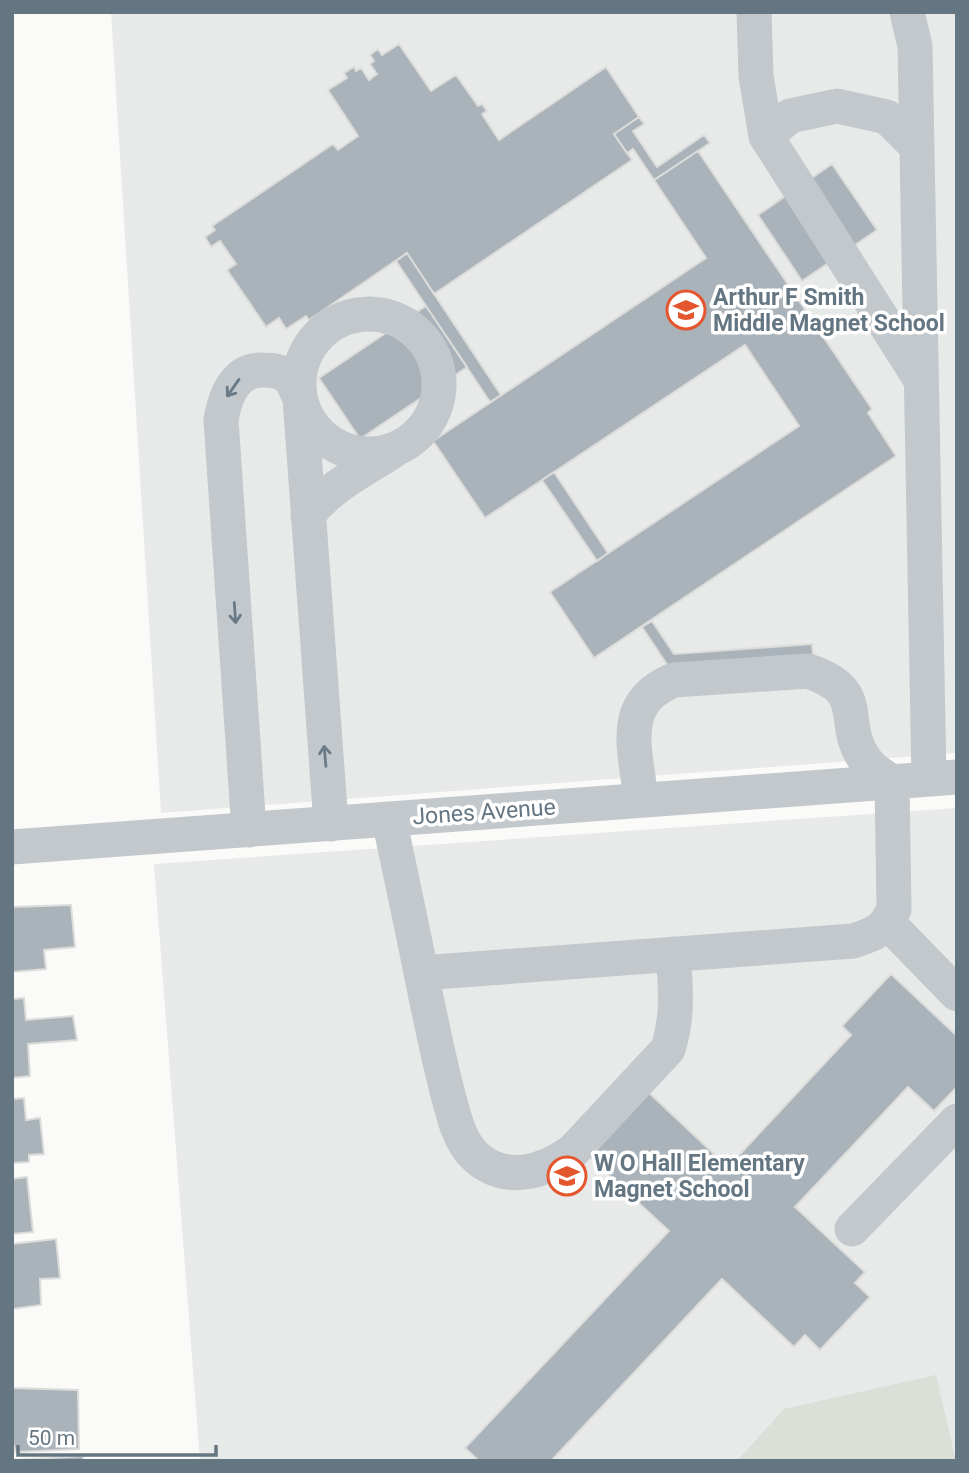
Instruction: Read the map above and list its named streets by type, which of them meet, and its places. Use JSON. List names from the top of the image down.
{
  "streets": {
    "street": ["Jones Avenue"]
  },
  "places": {
    "school or university": ["Arthur F Smith Middle Magnet School", "W O Hall Elementary Magnet School"]
  },
  "scale_bar": "50 m"
}
